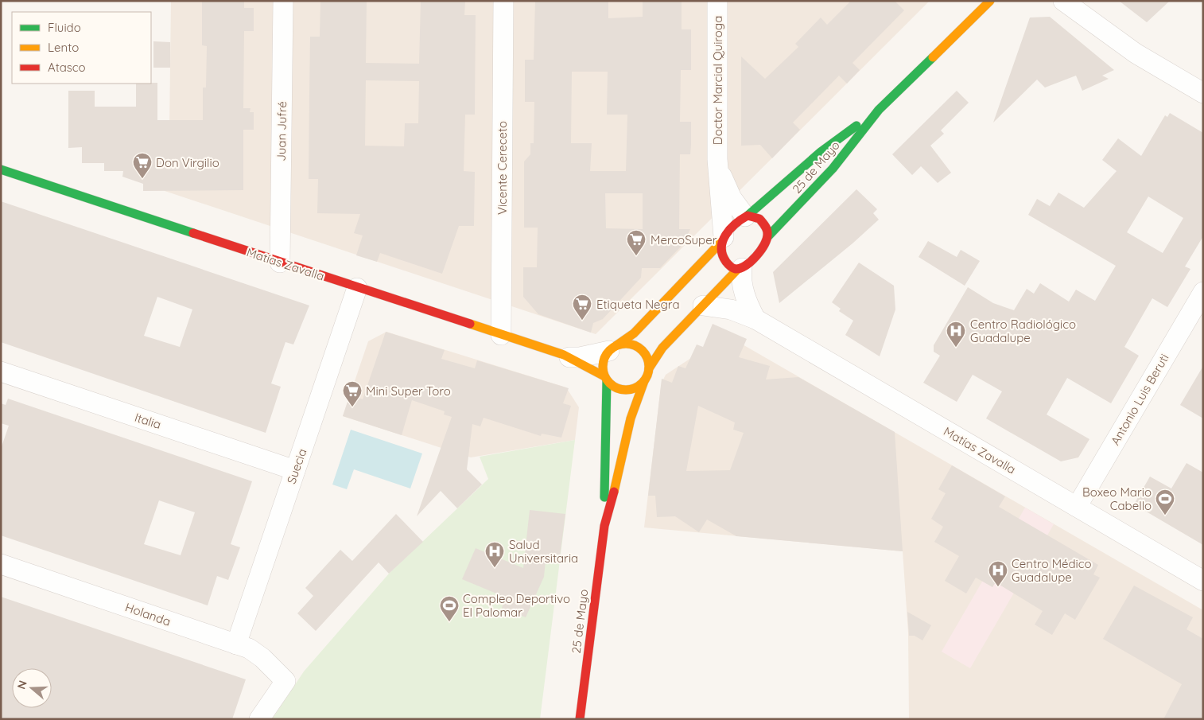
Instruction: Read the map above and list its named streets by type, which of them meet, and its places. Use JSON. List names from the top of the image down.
{
  "streets": {
    "street": [
      "Doctor Marcial Quiroga",
      "Juan Jufré",
      "25 de Mayo",
      "Vicente Cereceto",
      "Matías Zavalla",
      "Antonio Luis Beruti",
      "Italia",
      "Suecia",
      "Holanda"
    ]
  },
  "crossings": [
    ["Doctor Marcial Quiroga", "25 de Mayo"],
    ["Juan Jufré", "Matías Zavalla"],
    ["25 de Mayo", "Matías Zavalla"],
    ["Vicente Cereceto", "Matías Zavalla"],
    ["Matías Zavalla", "Antonio Luis Beruti"],
    ["Matías Zavalla", "Suecia"],
    ["Italia", "Suecia"],
    ["Suecia", "Holanda"]
  ],
  "places": {
    "supermarket": [
      "Don Virgilio",
      "MercoSuper",
      "Etiqueta Negra",
      "Mini Super Toro"
    ],
    "hospital": ["Centro Radiológico Guadalupe", "Salud Universitaria", "Centro Médico Guadalupe"],
    "sports": ["Boxeo Mario Cabello", "Compleo Deportivo El Palomar"]
  },
  "legend": ["Fluido", "Lento", "Atasco"],
  "north": "left"
}
